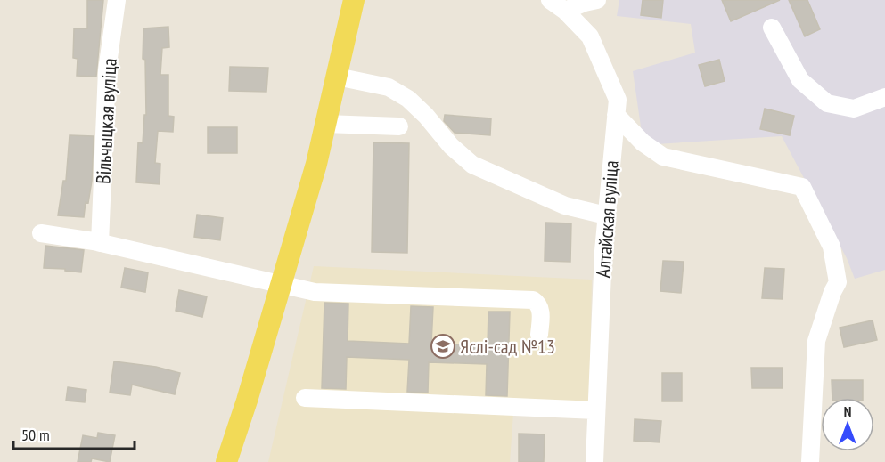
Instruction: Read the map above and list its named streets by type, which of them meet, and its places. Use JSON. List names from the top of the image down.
{
  "streets": {
    "street": ["Вільчыцкая вуліца", "Алтайская вуліца"]
  },
  "places": {
    "school or university": ["Яслі-сад №13"]
  },
  "scale_bar": "50 m",
  "north": "top"
}
